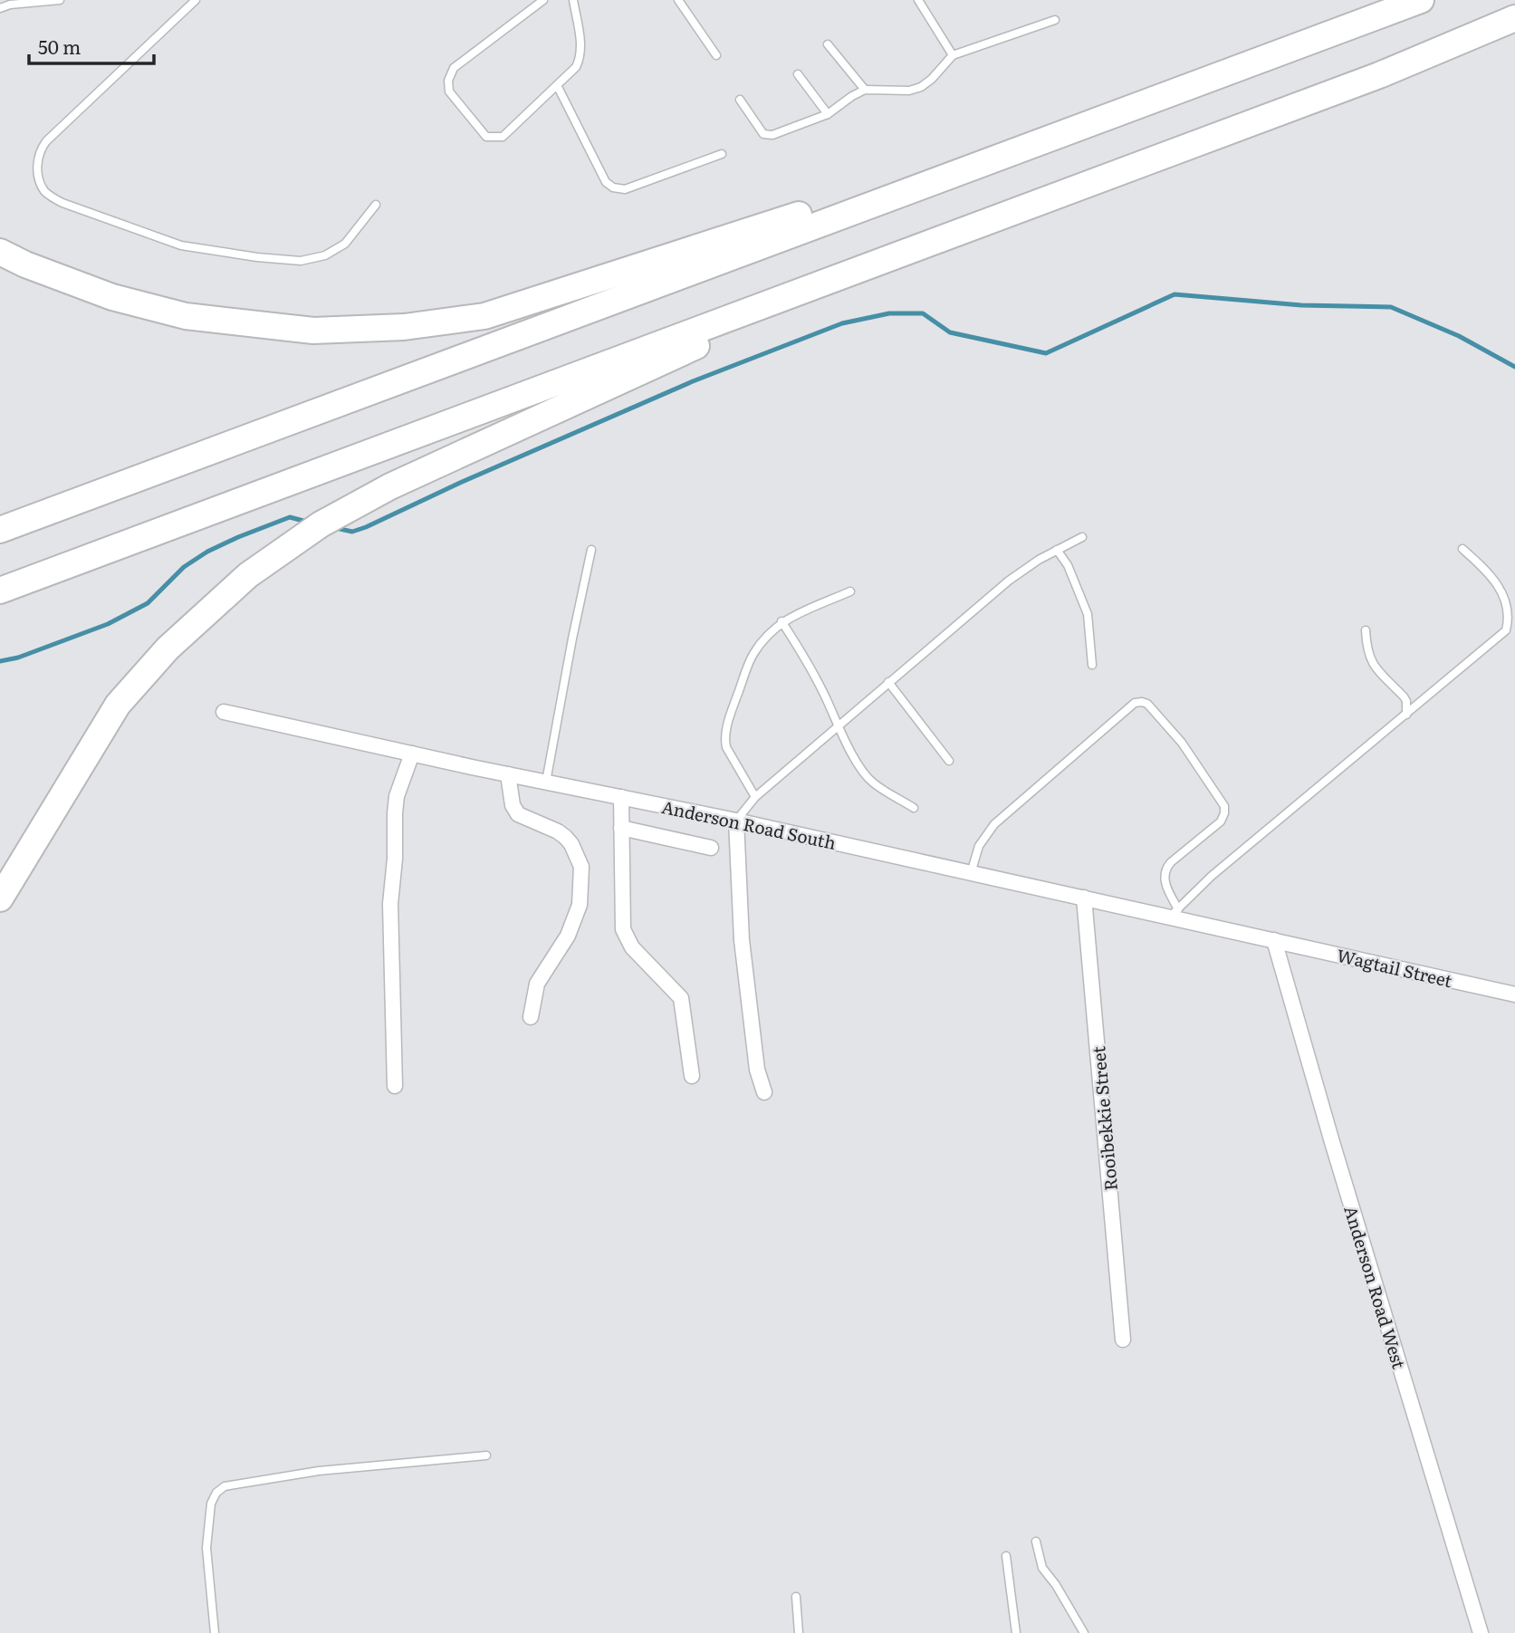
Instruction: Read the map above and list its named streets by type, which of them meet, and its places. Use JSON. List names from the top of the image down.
{
  "streets": {
    "street": [
      "Anderson Road South",
      "Wagtail Street",
      "Rooibekkie Street",
      "Anderson Road West"
    ]
  },
  "crossings": [
    ["Anderson Road South", "Wagtail Street"],
    ["Anderson Road South", "Rooibekkie Street"],
    ["Anderson Road South", "Anderson Road West"],
    ["Wagtail Street", "Anderson Road West"]
  ],
  "scale_bar": "50 m"
}
